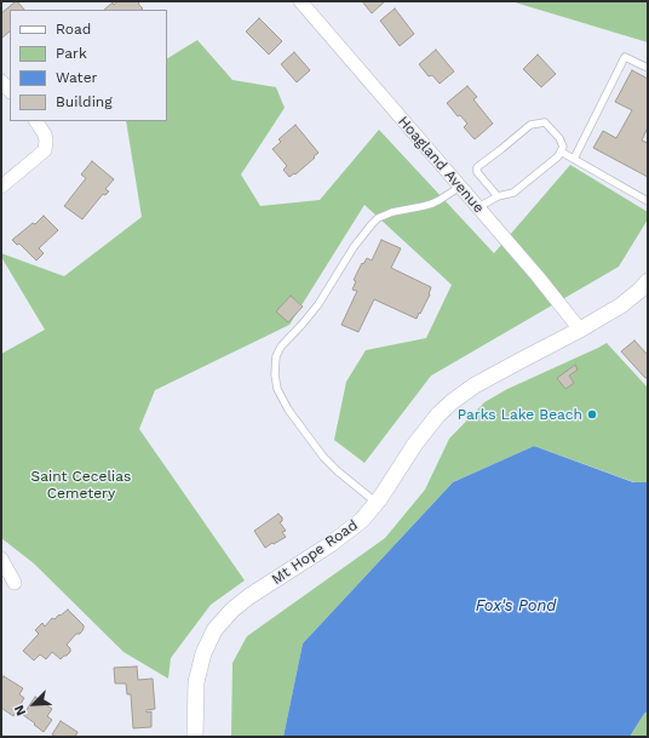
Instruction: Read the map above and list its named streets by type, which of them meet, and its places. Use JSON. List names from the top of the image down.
{
  "streets": {
    "street": ["Hoagland Avenue", "Mt Hope Road"]
  },
  "crossings": [
    ["Hoagland Avenue", "Mt Hope Road"]
  ],
  "water": ["Fox's Pond"],
  "parks": ["Saint Cecelias Cemetery"],
  "places": ["Parks Lake Beach"],
  "legend": [
    "Road",
    "Park",
    "Water",
    "Building"
  ],
  "north": "bottom left"
}
